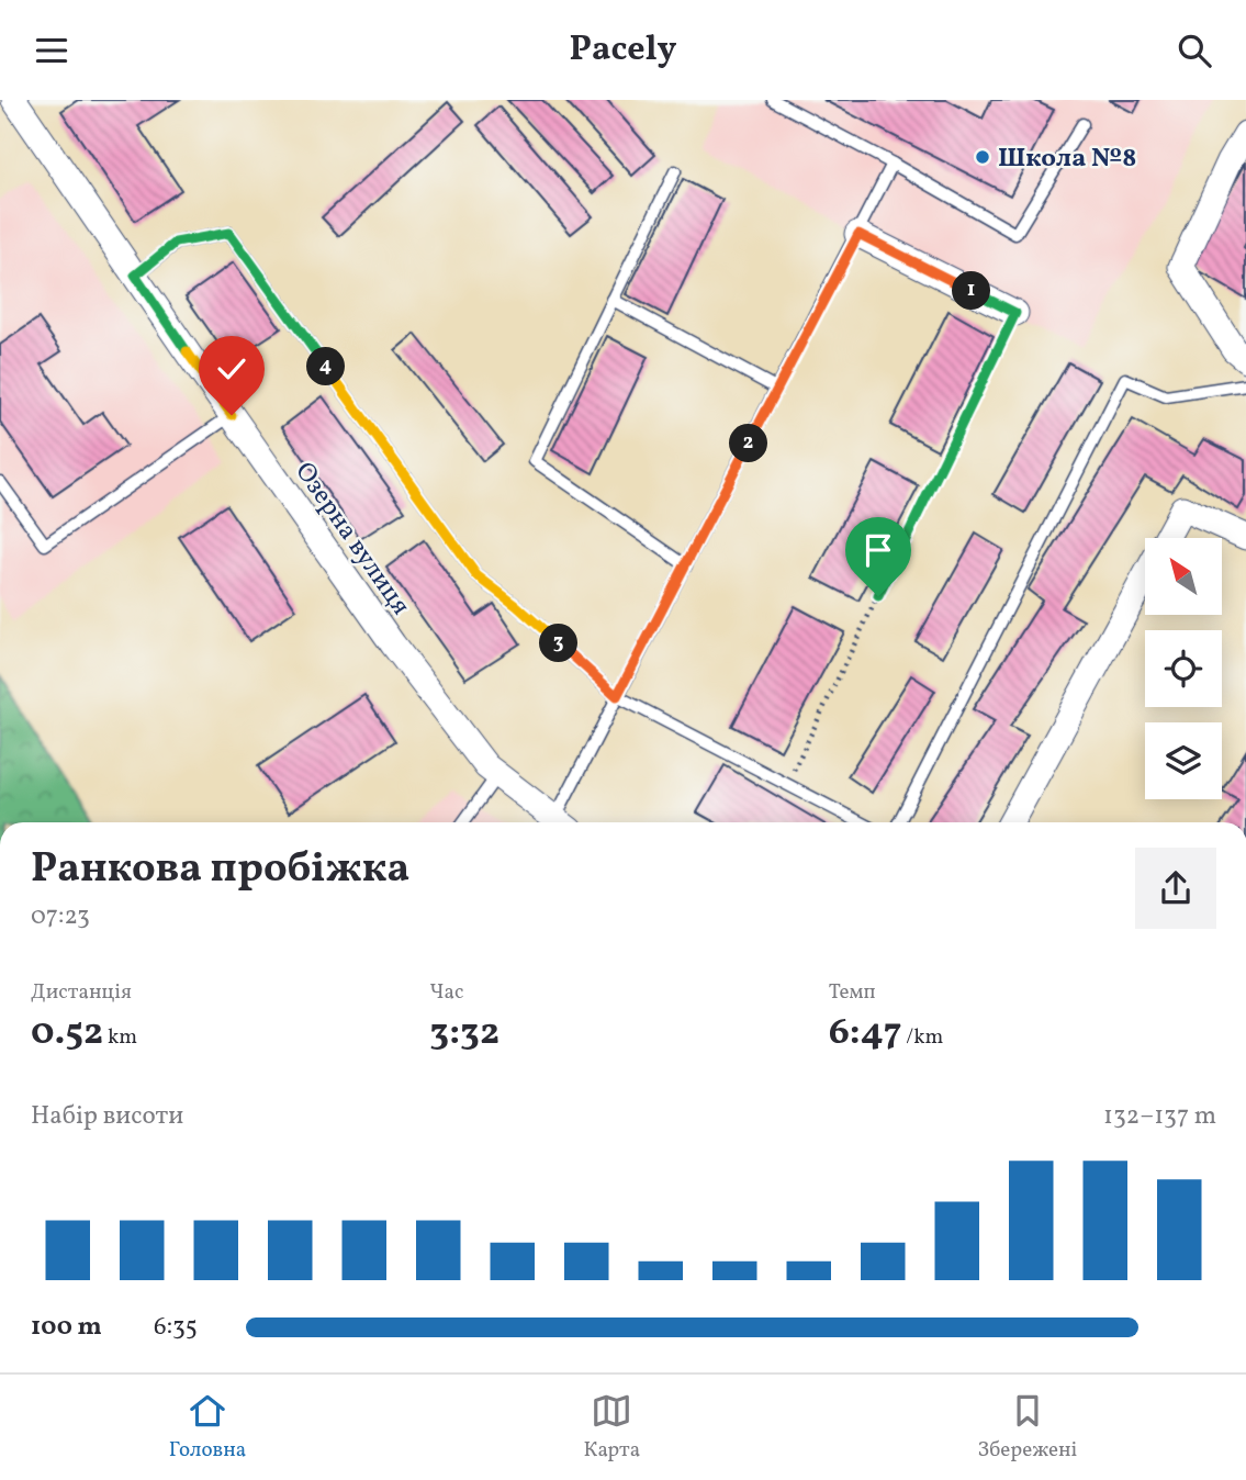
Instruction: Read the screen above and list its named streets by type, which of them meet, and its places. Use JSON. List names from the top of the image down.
{
  "streets": {
    "street": ["Озерна вулиця"]
  },
  "places": ["Школа №8"],
  "north": "top left",
  "page": {
    "header": "Pacely",
    "pins": [
      "1",
      "4",
      "2",
      "3"
    ],
    "heading": ["Ранкова пробіжка", "07:23"],
    "stats": [
      ["Дистанція", "0.52 km"],
      ["Час", "3:32"],
      ["Темп", "6:47 /km"]
    ],
    "chart": ["Набір висоти", "132–137 m"],
    "list": [
      {
        "name": "100 m",
        "note": "6:35"
      }
    ],
    "tabs": ["Головна", "Карта", "Збережені"]
  }
}
